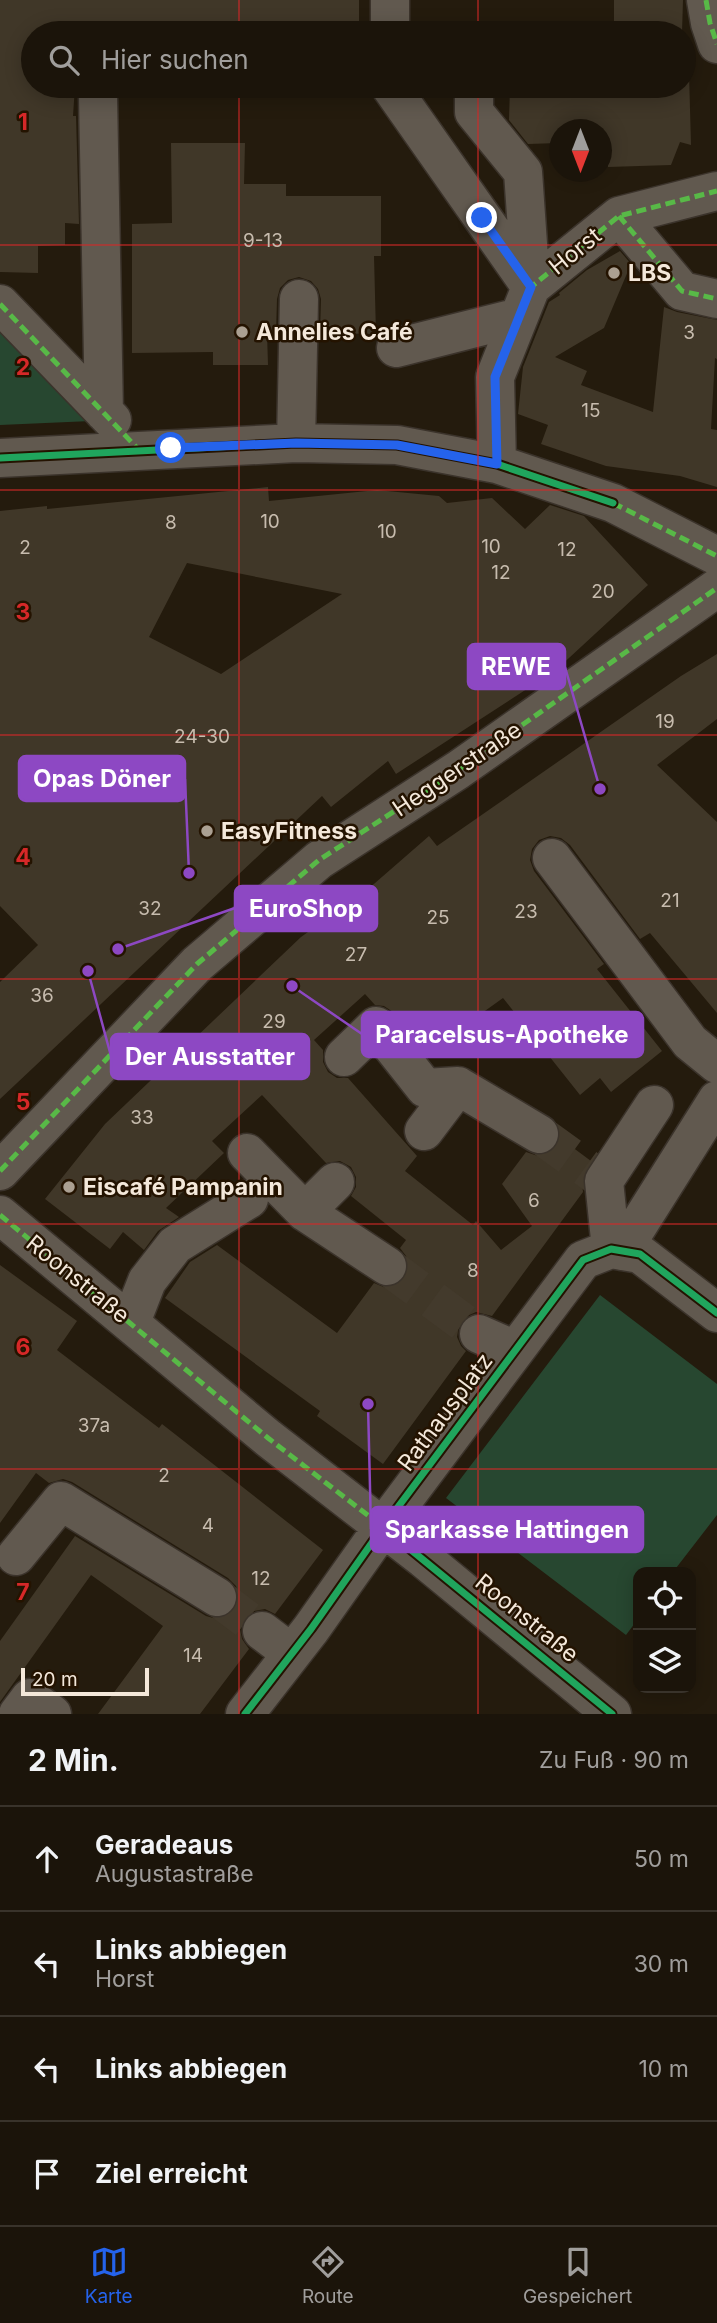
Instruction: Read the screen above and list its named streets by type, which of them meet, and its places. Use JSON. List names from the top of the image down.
{
  "streets": {
    "street": [
      "Horst",
      "Heggerstraße",
      "Roonstraße",
      "Rathausplatz"
    ]
  },
  "crossings": [
    ["Roonstraße", "Rathausplatz"]
  ],
  "places": [
    "LBS",
    "Annelies Café",
    "REWE",
    "EasyFitness",
    "Opas Döner",
    "EuroShop",
    "Der Ausstatter",
    "Paracelsus-Apotheke",
    "Eiscafé Pampanin",
    "Sparkasse Hattingen"
  ],
  "house_numbers": [
    "9-13",
    "3",
    "15",
    "10",
    "8",
    "10",
    "10",
    "2",
    "12",
    "12",
    "20",
    "19",
    "24-30",
    "21",
    "32",
    "23",
    "25",
    "27",
    "36",
    "29",
    "33",
    "6",
    "8",
    "37a",
    "2",
    "4",
    "12",
    "14"
  ],
  "scale_bar": "20 m",
  "north": "bottom",
  "page": {
    "search": "Hier suchen",
    "scale": "20 m",
    "heading": ["2 Min.", "Zu Fuß · 90 m"],
    "list": [
      ["Geradeaus", "Augustastraße", "50 m"],
      ["Links abbiegen", "Horst", "30 m"],
      ["Links abbiegen", "10 m"],
      "Ziel erreicht"
    ],
    "nav": ["Karte", "Route", "Gespeichert"]
  },
  "grid": {
    "rows": [
      "1",
      "2",
      "3",
      "4",
      "5",
      "6",
      "7"
    ]
  }
}
